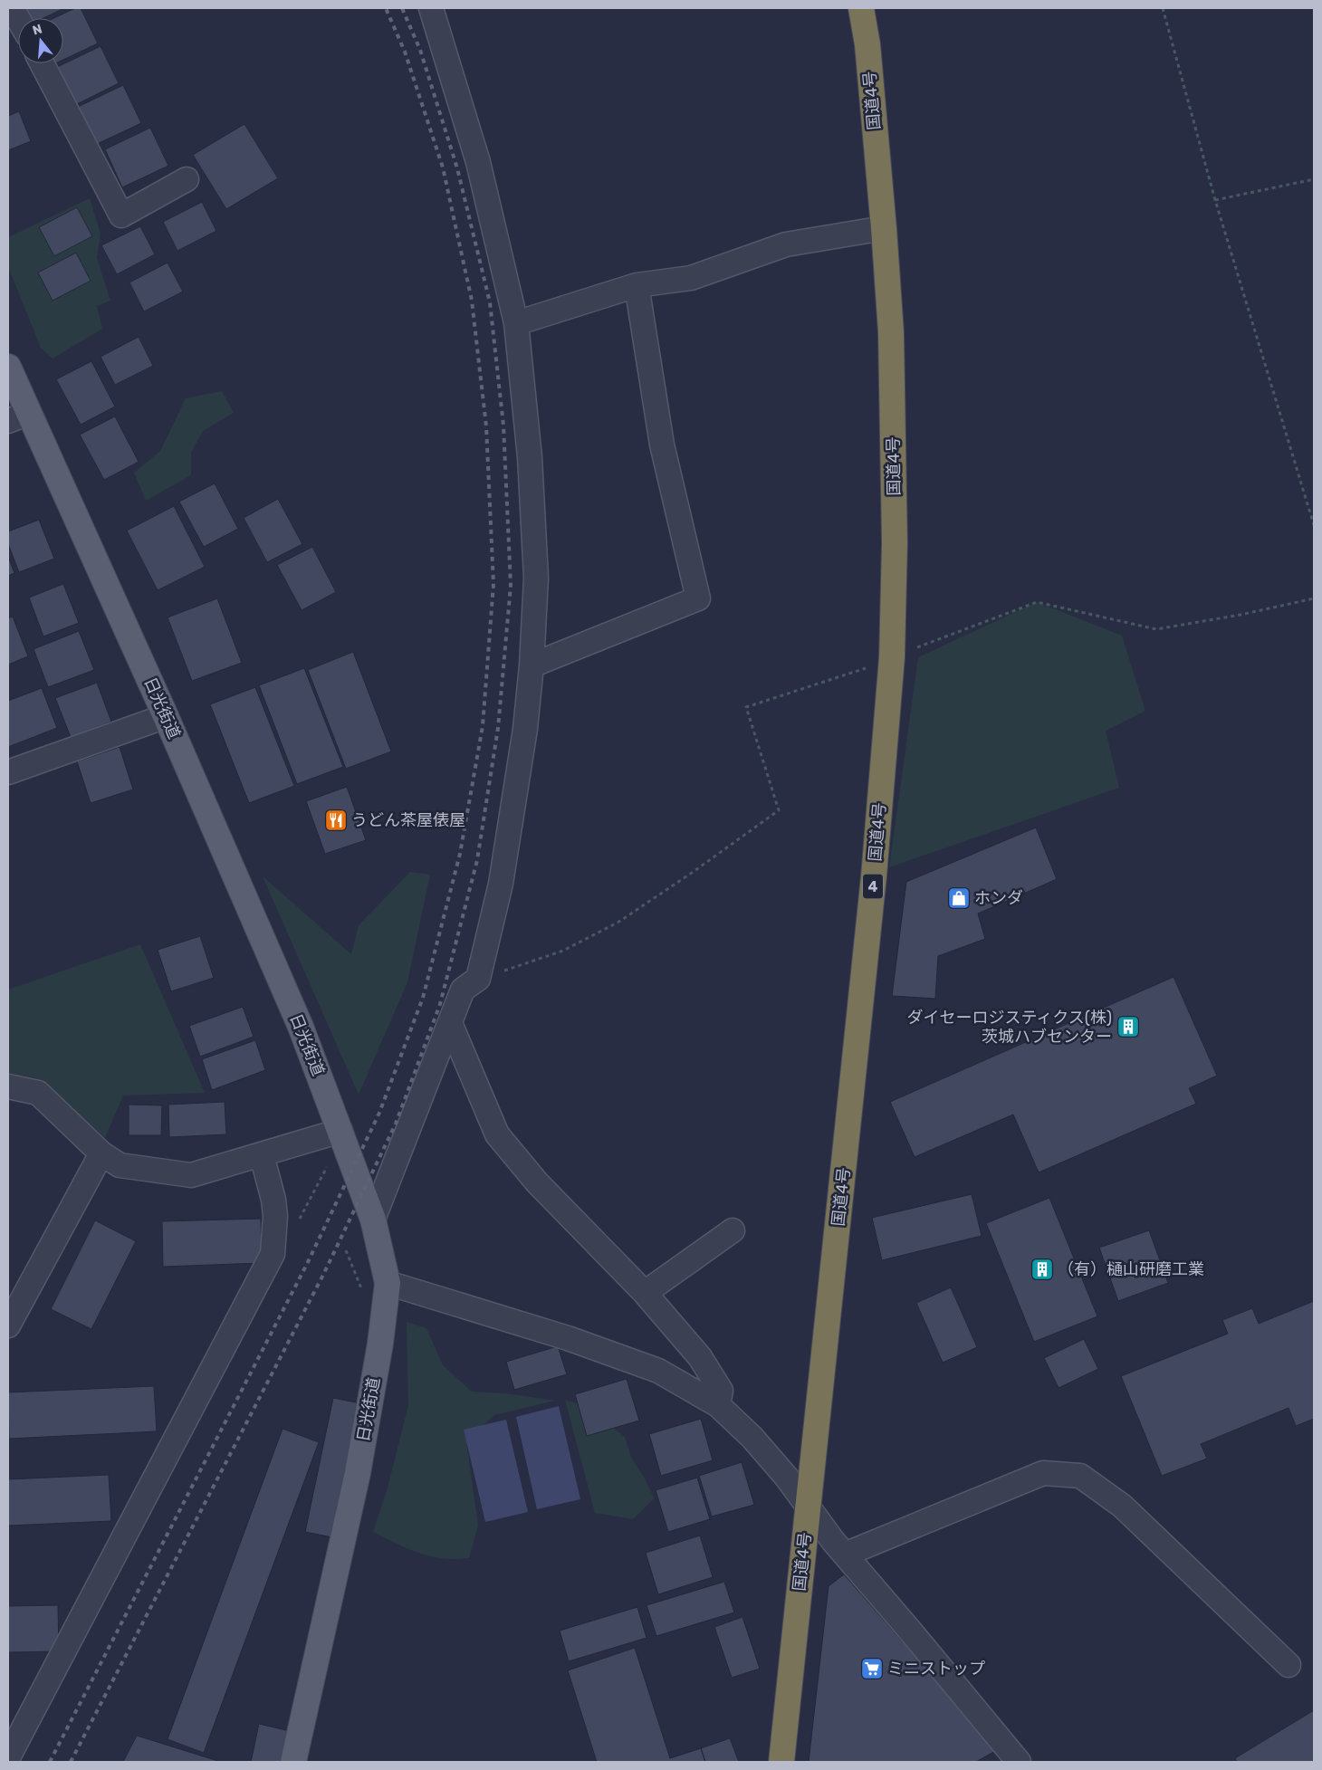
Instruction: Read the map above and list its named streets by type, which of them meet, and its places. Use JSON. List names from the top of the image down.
{
  "streets": {
    "highway": ["国道4号", "4"],
    "main road": ["日光街道"]
  },
  "places": {
    "restaurant": ["うどん茶屋俵屋"],
    "shop": ["ホンダ"],
    "building": ["ダイセーロジスティクス(株) 茨城ハブセンター", "（有）樋山研磨工業"],
    "supermarket": ["ミニストップ"]
  },
  "north": "top"
}
